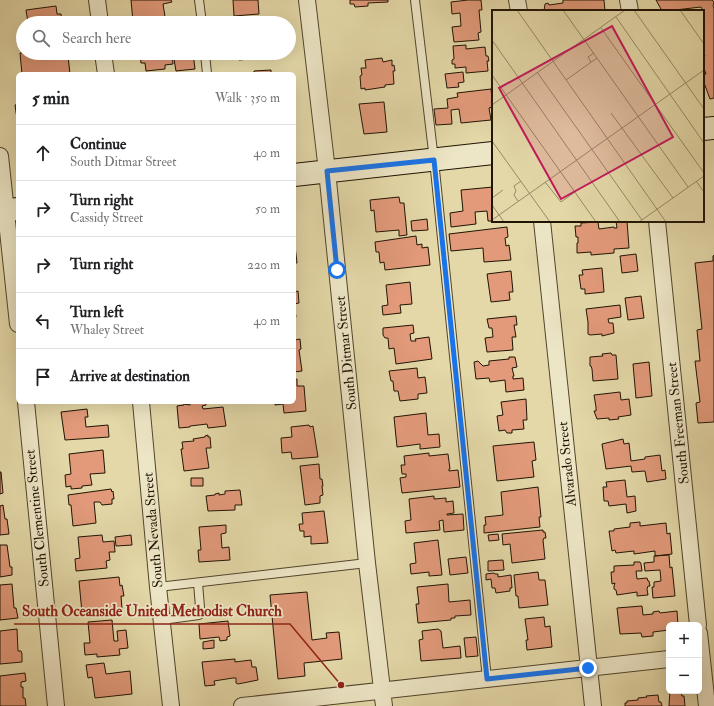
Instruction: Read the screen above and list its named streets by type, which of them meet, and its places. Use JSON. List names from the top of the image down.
{
  "streets": {
    "street": [
      "South Ditmar Street",
      "South Freeman Street",
      "Alvarado Street",
      "South Clementine Street",
      "South Nevada Street"
    ]
  },
  "places": ["South Oceanside United Methodist Church"],
  "page": {
    "search": "Search here",
    "heading": ["5 min", "Walk · 350 m"],
    "list": [
      ["Continue", "South Ditmar Street", "40 m"],
      ["Turn right", "Cassidy Street", "50 m"],
      ["Turn right", "220 m"],
      ["Turn left", "Whaley Street", "40 m"],
      "Arrive at destination"
    ],
    "map_buttons": ["+", "−"]
  }
}
